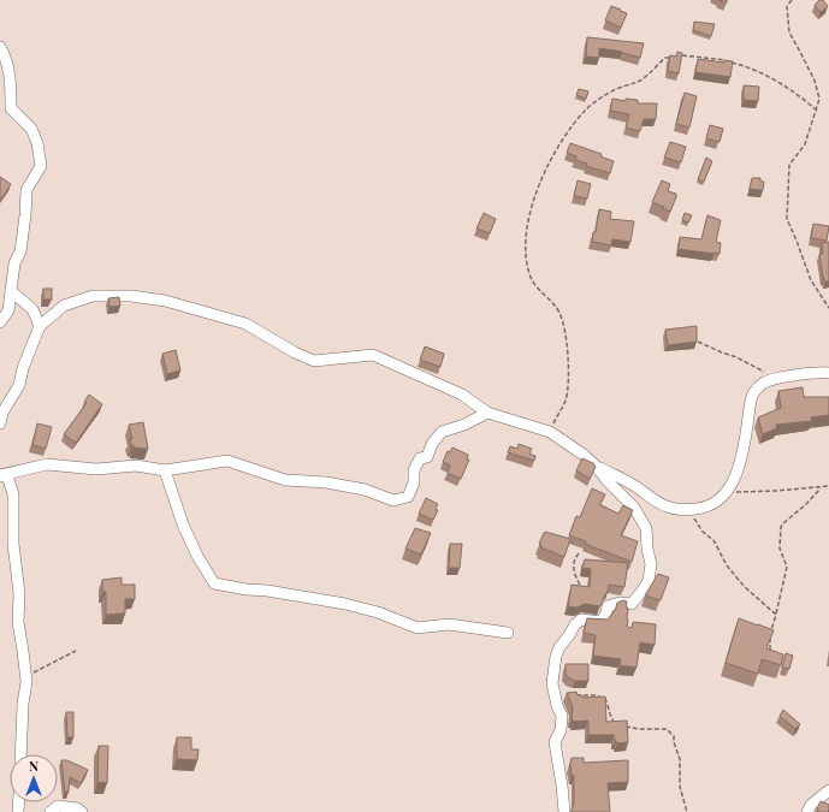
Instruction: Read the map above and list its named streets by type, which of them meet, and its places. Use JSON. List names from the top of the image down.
{
  "north": "top"
}
